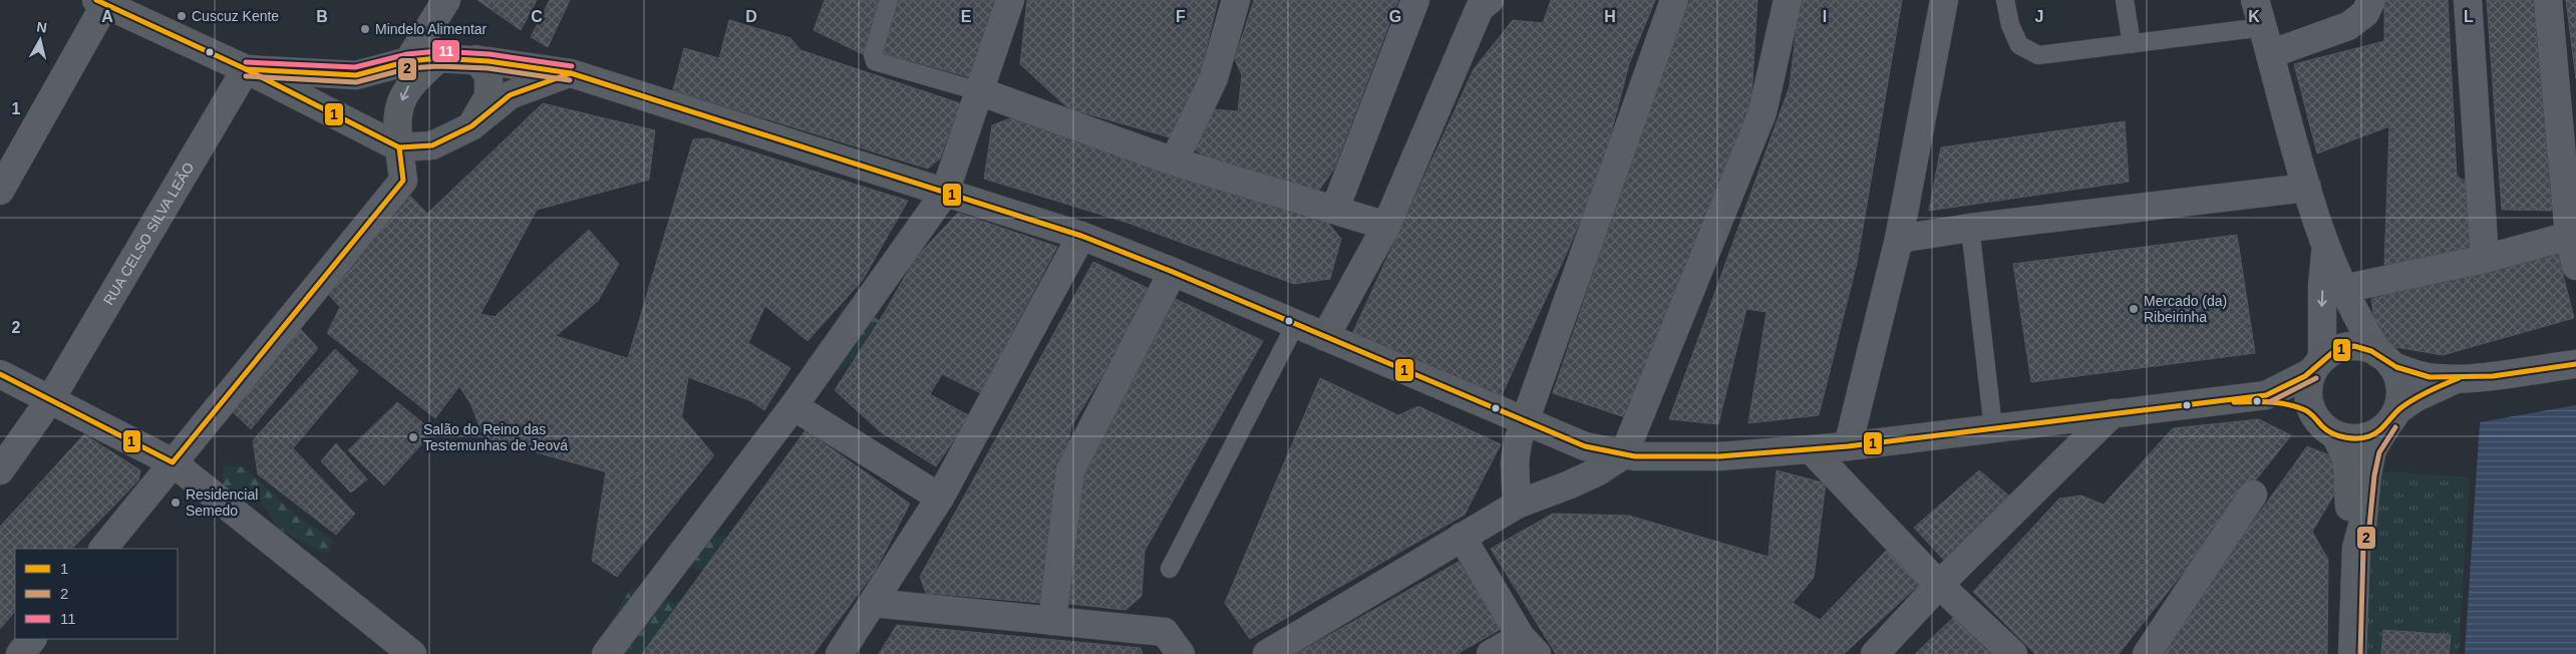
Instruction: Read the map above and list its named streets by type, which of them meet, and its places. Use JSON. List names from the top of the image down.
{
  "streets": {
    "street": ["RUA CELSO SILVA LEÃO"]
  },
  "places": [
    "Cuscuz Kente",
    "Mindelo Alimentar",
    "Mercado (da) Ribeirinha",
    "Salão do Reino das Testemunhas de Jeová",
    "Residencial Semedo"
  ],
  "lines": ["transit line 1", "transit line 11", "transit line 2"],
  "legend": ["1", "2", "11"],
  "north": "top",
  "grid": {
    "columns": [
      "A",
      "B",
      "C",
      "D",
      "E",
      "F",
      "G",
      "H",
      "I",
      "J",
      "K",
      "L"
    ],
    "rows": ["1", "2"]
  }
}
